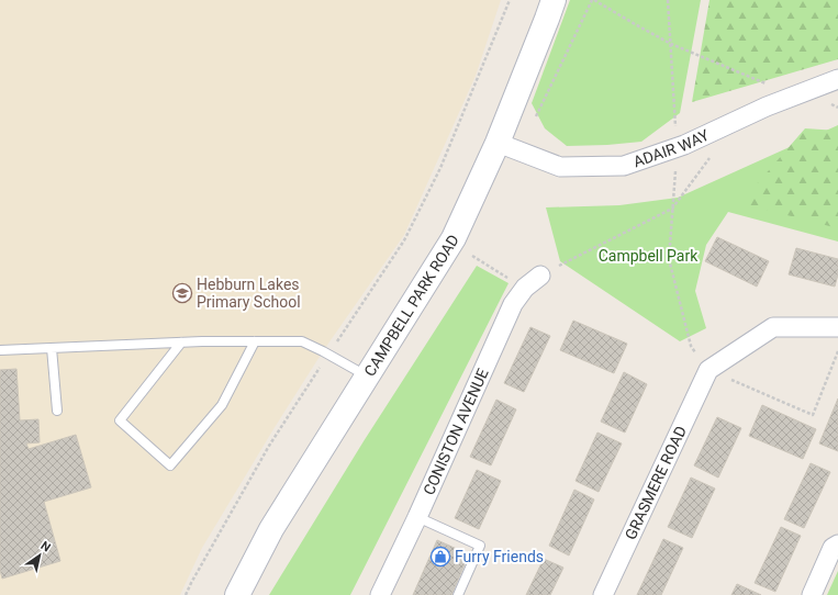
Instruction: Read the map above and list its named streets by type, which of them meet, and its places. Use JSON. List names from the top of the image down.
{
  "streets": {
    "street": [
      "ADAIR WAY",
      "CAMPBELL PARK ROAD",
      "CONISTON AVENUE",
      "GRASMERE ROAD"
    ]
  },
  "crossings": [
    ["ADAIR WAY", "CAMPBELL PARK ROAD"]
  ],
  "parks": ["Campbell Park"],
  "places": {
    "school or university": ["Hebburn Lakes Primary School"],
    "shop": ["Furry Friends"]
  },
  "north": "top right"
}
